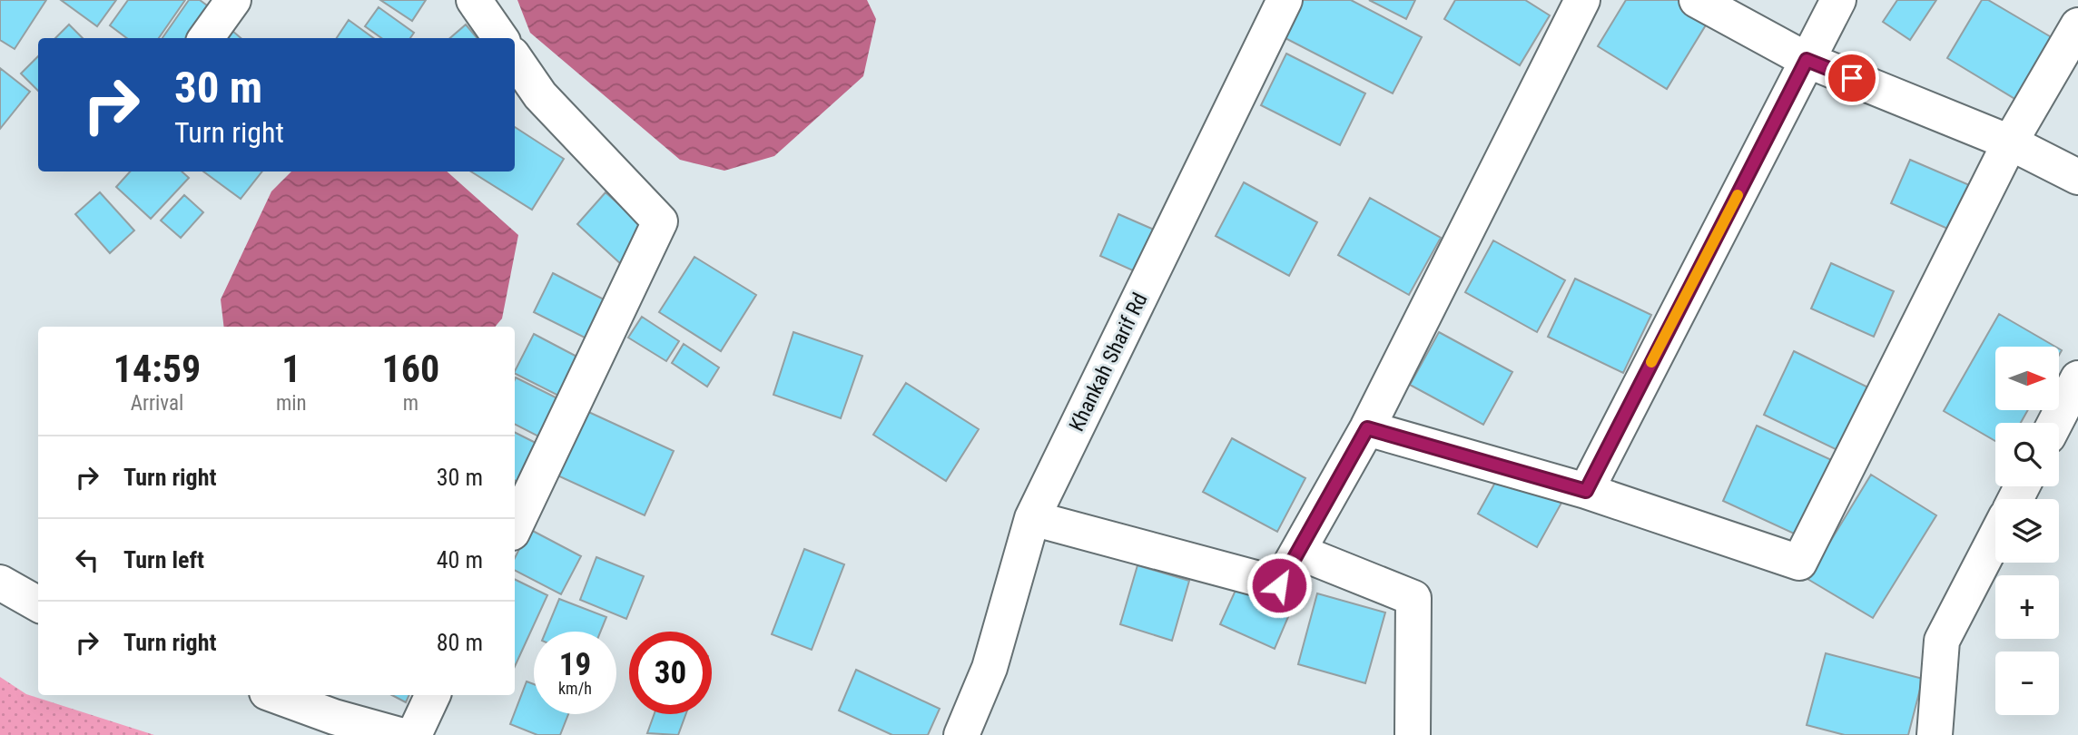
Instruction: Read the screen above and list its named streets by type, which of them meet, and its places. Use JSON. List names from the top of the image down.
{
  "streets": {
    "street": ["Khankah Sharif Rd"]
  },
  "north": "right",
  "page": {
    "turn": ["30 m", "Turn right"],
    "eta": [
      "14:59",
      "Arrival",
      "1",
      "min",
      "160",
      "m"
    ],
    "map_buttons": ["+", "−"],
    "list": [
      {
        "name": "Turn right",
        "value": "30 m"
      },
      {
        "name": "Turn left",
        "value": "40 m"
      },
      {
        "name": "Turn right",
        "value": "80 m"
      }
    ],
    "speed": "19 km/h",
    "limit": "30"
  }
}
